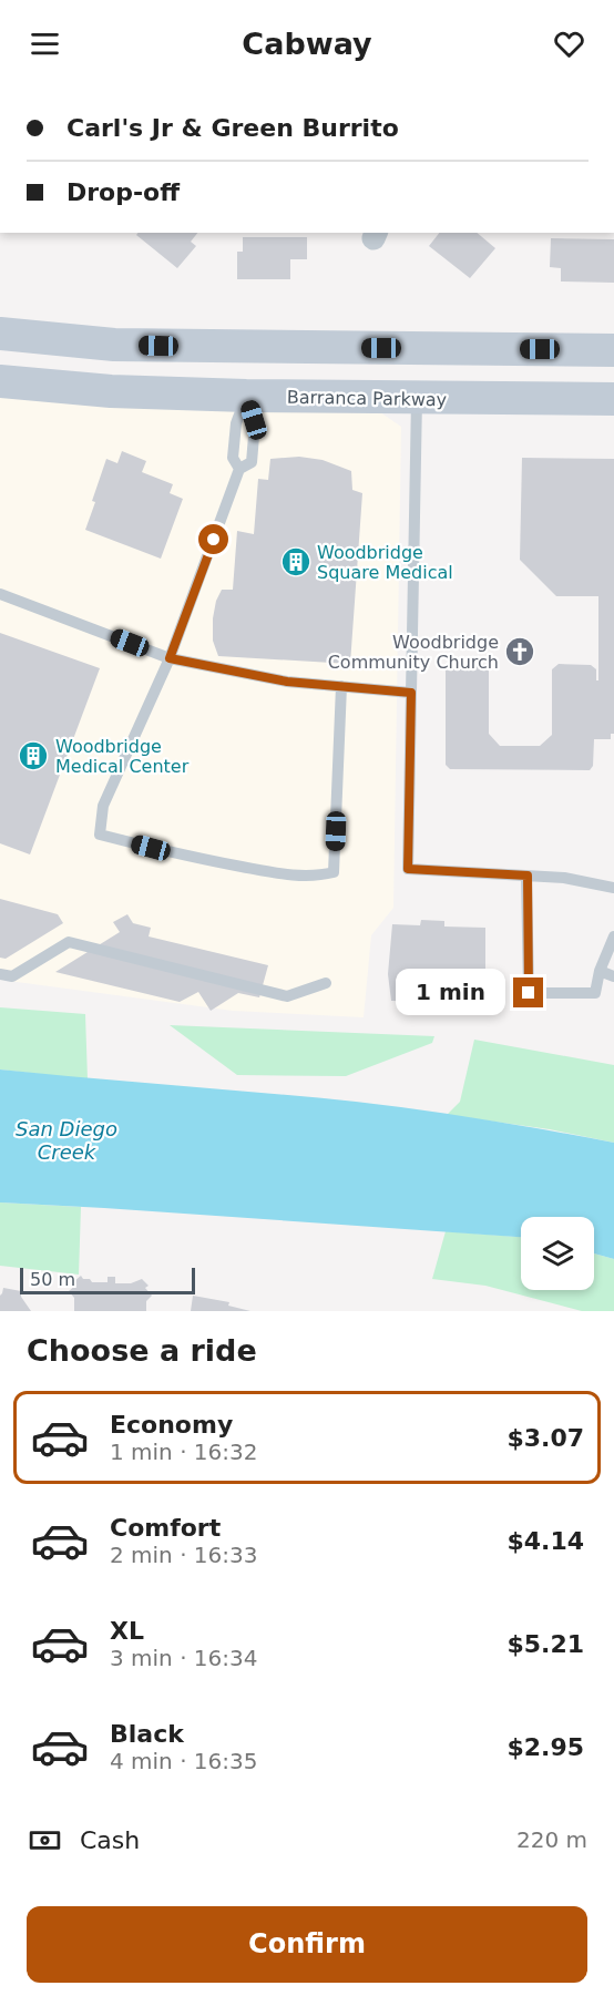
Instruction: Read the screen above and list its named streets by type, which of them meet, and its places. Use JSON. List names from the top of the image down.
{
  "streets": {
    "main road": ["Barranca Parkway"]
  },
  "water": ["San Diego Creek"],
  "places": {
    "building": ["Woodbridge Square Medical", "Woodbridge Medical Center"],
    "church": ["Woodbridge Community Church"]
  },
  "scale_bar": "50 m",
  "page": {
    "header": "Cabway",
    "banner": ["Carl's Jr & Green Burrito", "Drop-off"],
    "bubble": "1 min",
    "scale": "50 m",
    "heading": "Choose a ride",
    "list": [
      {
        "name": "Economy",
        "note": "1 min · 16:32",
        "value": "$3.07"
      },
      {
        "name": "Comfort",
        "note": "2 min · 16:33",
        "value": "$4.14"
      },
      {
        "name": "XL",
        "note": "3 min · 16:34",
        "value": "$5.21"
      },
      {
        "name": "Black",
        "note": "4 min · 16:35",
        "value": "$2.95"
      }
    ],
    "pay": ["Cash", "220 m"],
    "buttons": "Confirm"
  }
}
